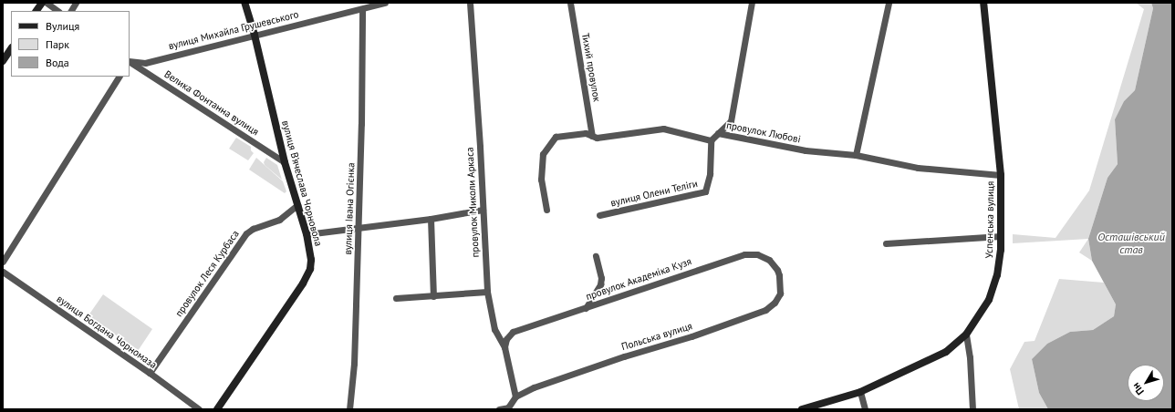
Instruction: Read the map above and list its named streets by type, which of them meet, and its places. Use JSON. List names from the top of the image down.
{
  "streets": {
    "street": [
      "вулиця Михайла Грушевського",
      "Тихий провулок",
      "Велика Фонтанна вулиця",
      "провулок Любові",
      "вулиця В’ячеслава Чорновола",
      "вулиця Олени Теліги",
      "провулок Миколи Аркаса",
      "вулиця Івана Огієнка",
      "Успенська вулиця",
      "провулок Леся Курбаса",
      "провулок Академіка Кузя",
      "вулиця Богдана Чорномаза",
      "Польська вулиця"
    ]
  },
  "crossings": [
    ["вулиця Михайла Грушевського", "вулиця В’ячеслава Чорновола"],
    ["вулиця Михайла Грушевського", "вулиця Івана Огієнка"],
    ["Велика Фонтанна вулиця", "вулиця В’ячеслава Чорновола"],
    ["провулок Любові", "вулиця Олени Теліги"],
    ["провулок Любові", "Успенська вулиця"],
    ["вулиця В’ячеслава Чорновола", "провулок Леся Курбаса"],
    ["провулок Миколи Аркаса", "провулок Академіка Кузя"],
    ["провулок Миколи Аркаса", "Польська вулиця"],
    ["провулок Леся Курбаса", "вулиця Богдана Чорномаза"],
    ["провулок Академіка Кузя", "Польська вулиця"]
  ],
  "water": ["Осташівський став"],
  "legend": ["Вулиця", "Парк", "Вода"],
  "north": "bottom left"
}
